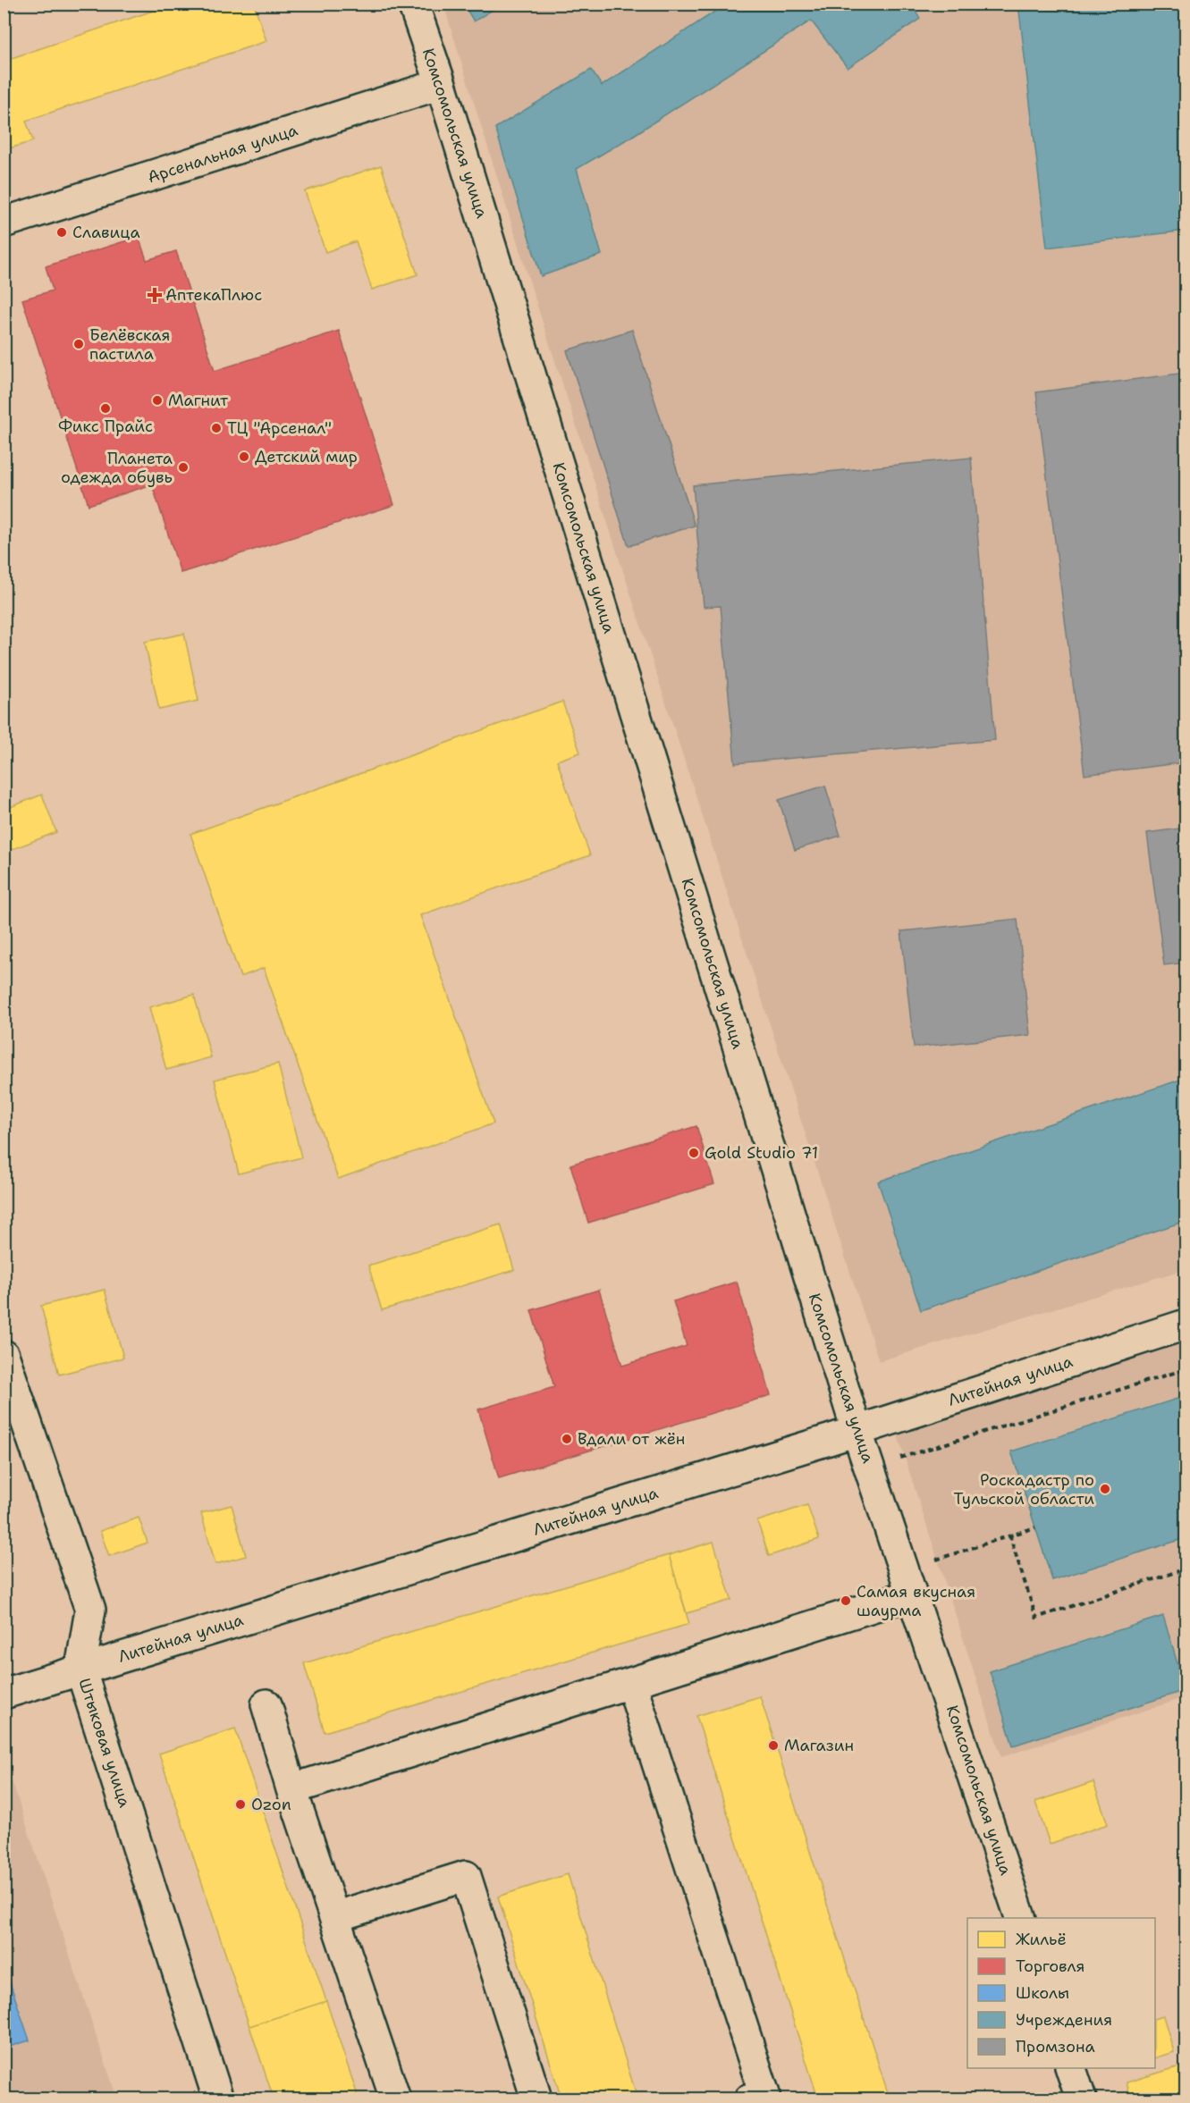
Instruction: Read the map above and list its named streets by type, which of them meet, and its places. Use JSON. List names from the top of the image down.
{
  "streets": {
    "street": [
      "Комсомольская улица",
      "Арсенальная улица",
      "Литейная улица",
      "Штыковая улица"
    ]
  },
  "crossings": [
    ["Комсомольская улица", "Арсенальная улица"],
    ["Комсомольская улица", "Литейная улица"],
    ["Литейная улица", "Штыковая улица"]
  ],
  "places": {
    "other": [
      "Славица",
      "Белёвская пастила",
      "Магнит",
      "Фикс Прайс",
      "ТЦ \"Арсенал\"",
      "Детский мир",
      "Планета одежда обувь",
      "Gold Studio 71",
      "Вдали от жён",
      "Роскадастр по Тульской области",
      "Самая вкусная шаурма",
      "Магазин",
      "Ozon"
    ],
    "health": ["АптекаПлюс"]
  },
  "legend": [
    "Жильё",
    "Торговля",
    "Школы",
    "Учреждения",
    "Промзона"
  ]
}
